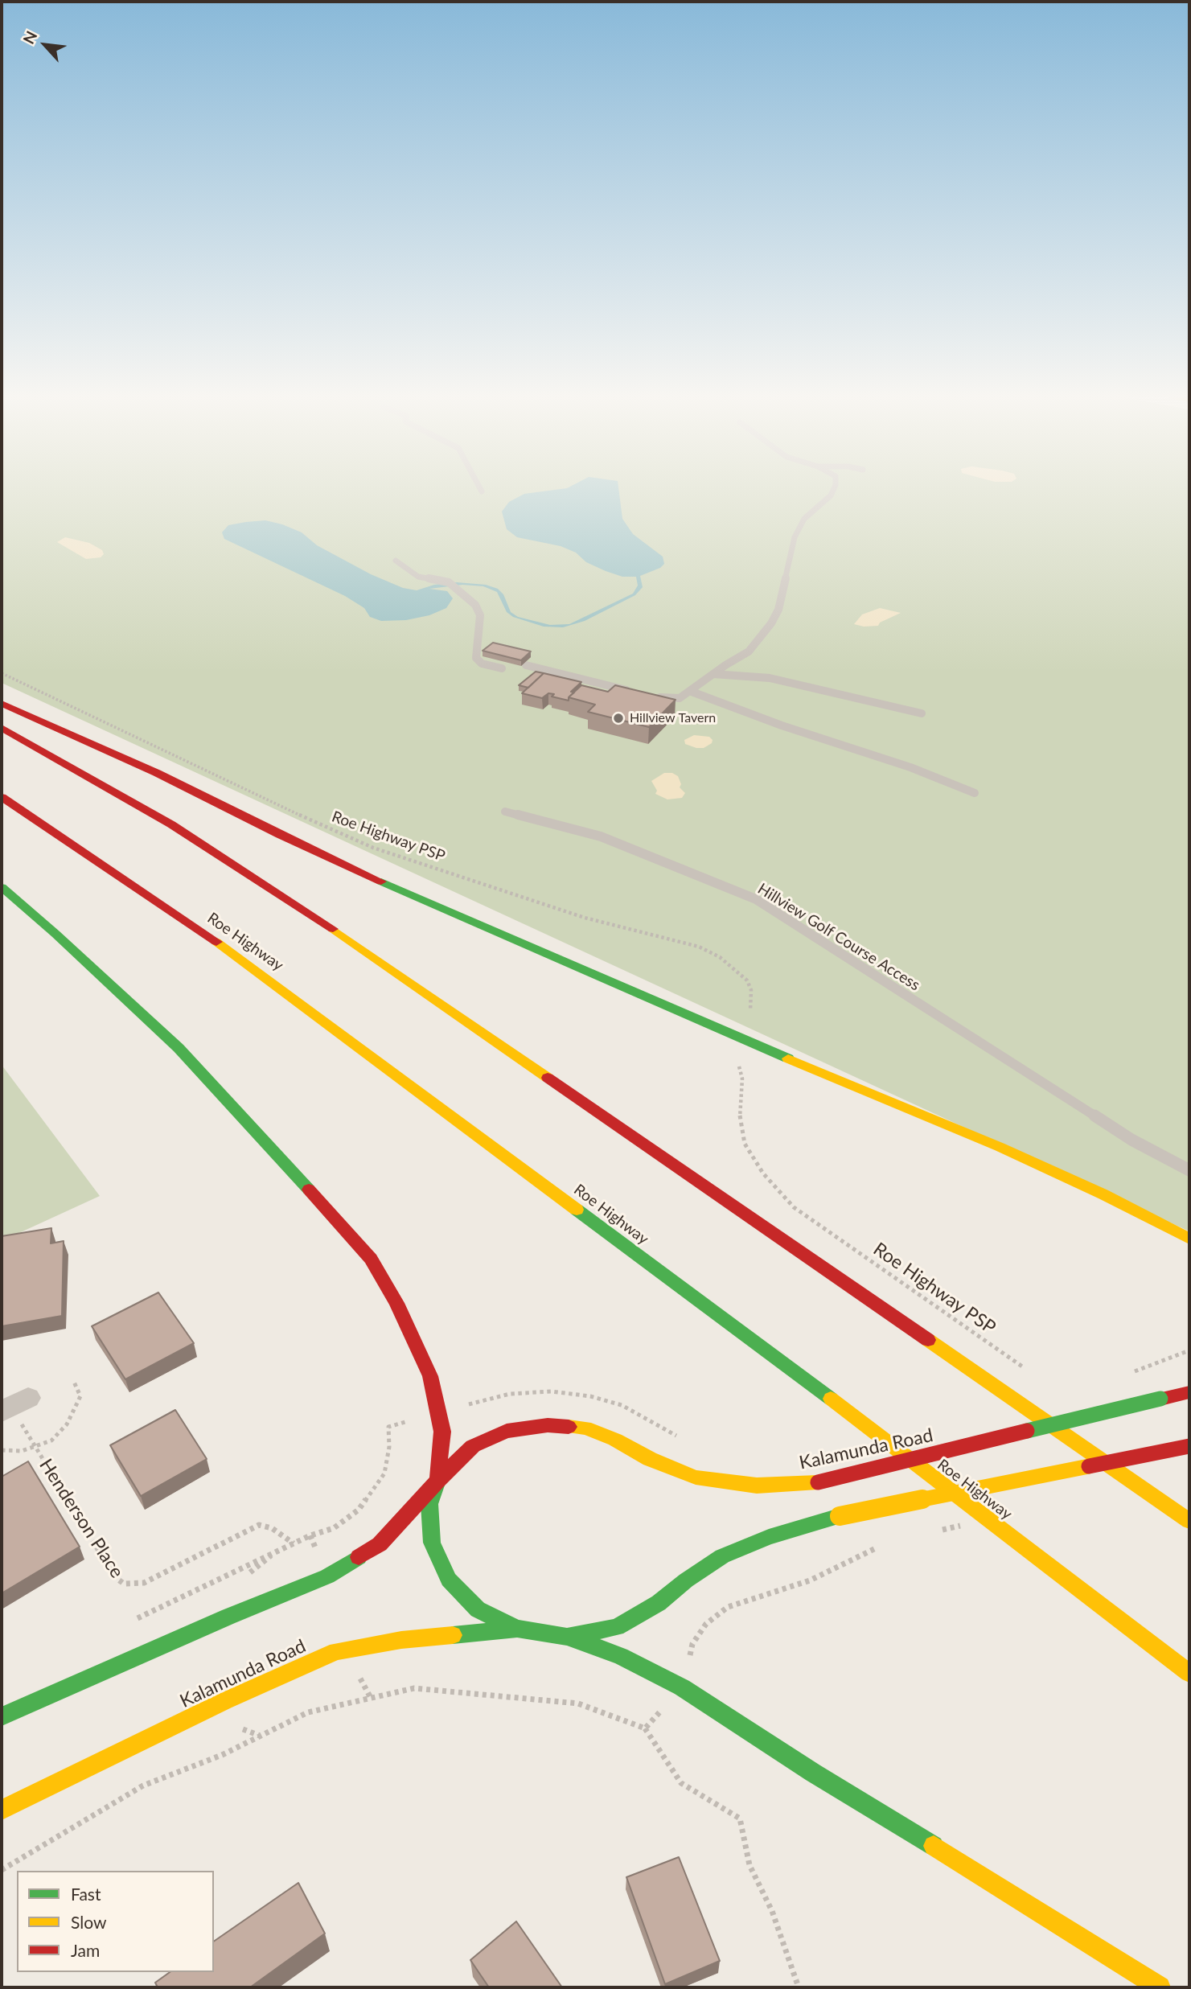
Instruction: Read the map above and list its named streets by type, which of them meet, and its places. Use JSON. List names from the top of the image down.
{
  "streets": {
    "main road": ["Roe Highway", "Kalamunda Road"],
    "lane": ["Hillview Golf Course Access"],
    "path": ["Roe Highway PSP", "Henderson Place"]
  },
  "places": ["Hillview Tavern"],
  "legend": ["Fast", "Slow", "Jam"],
  "north": "top left"
}
